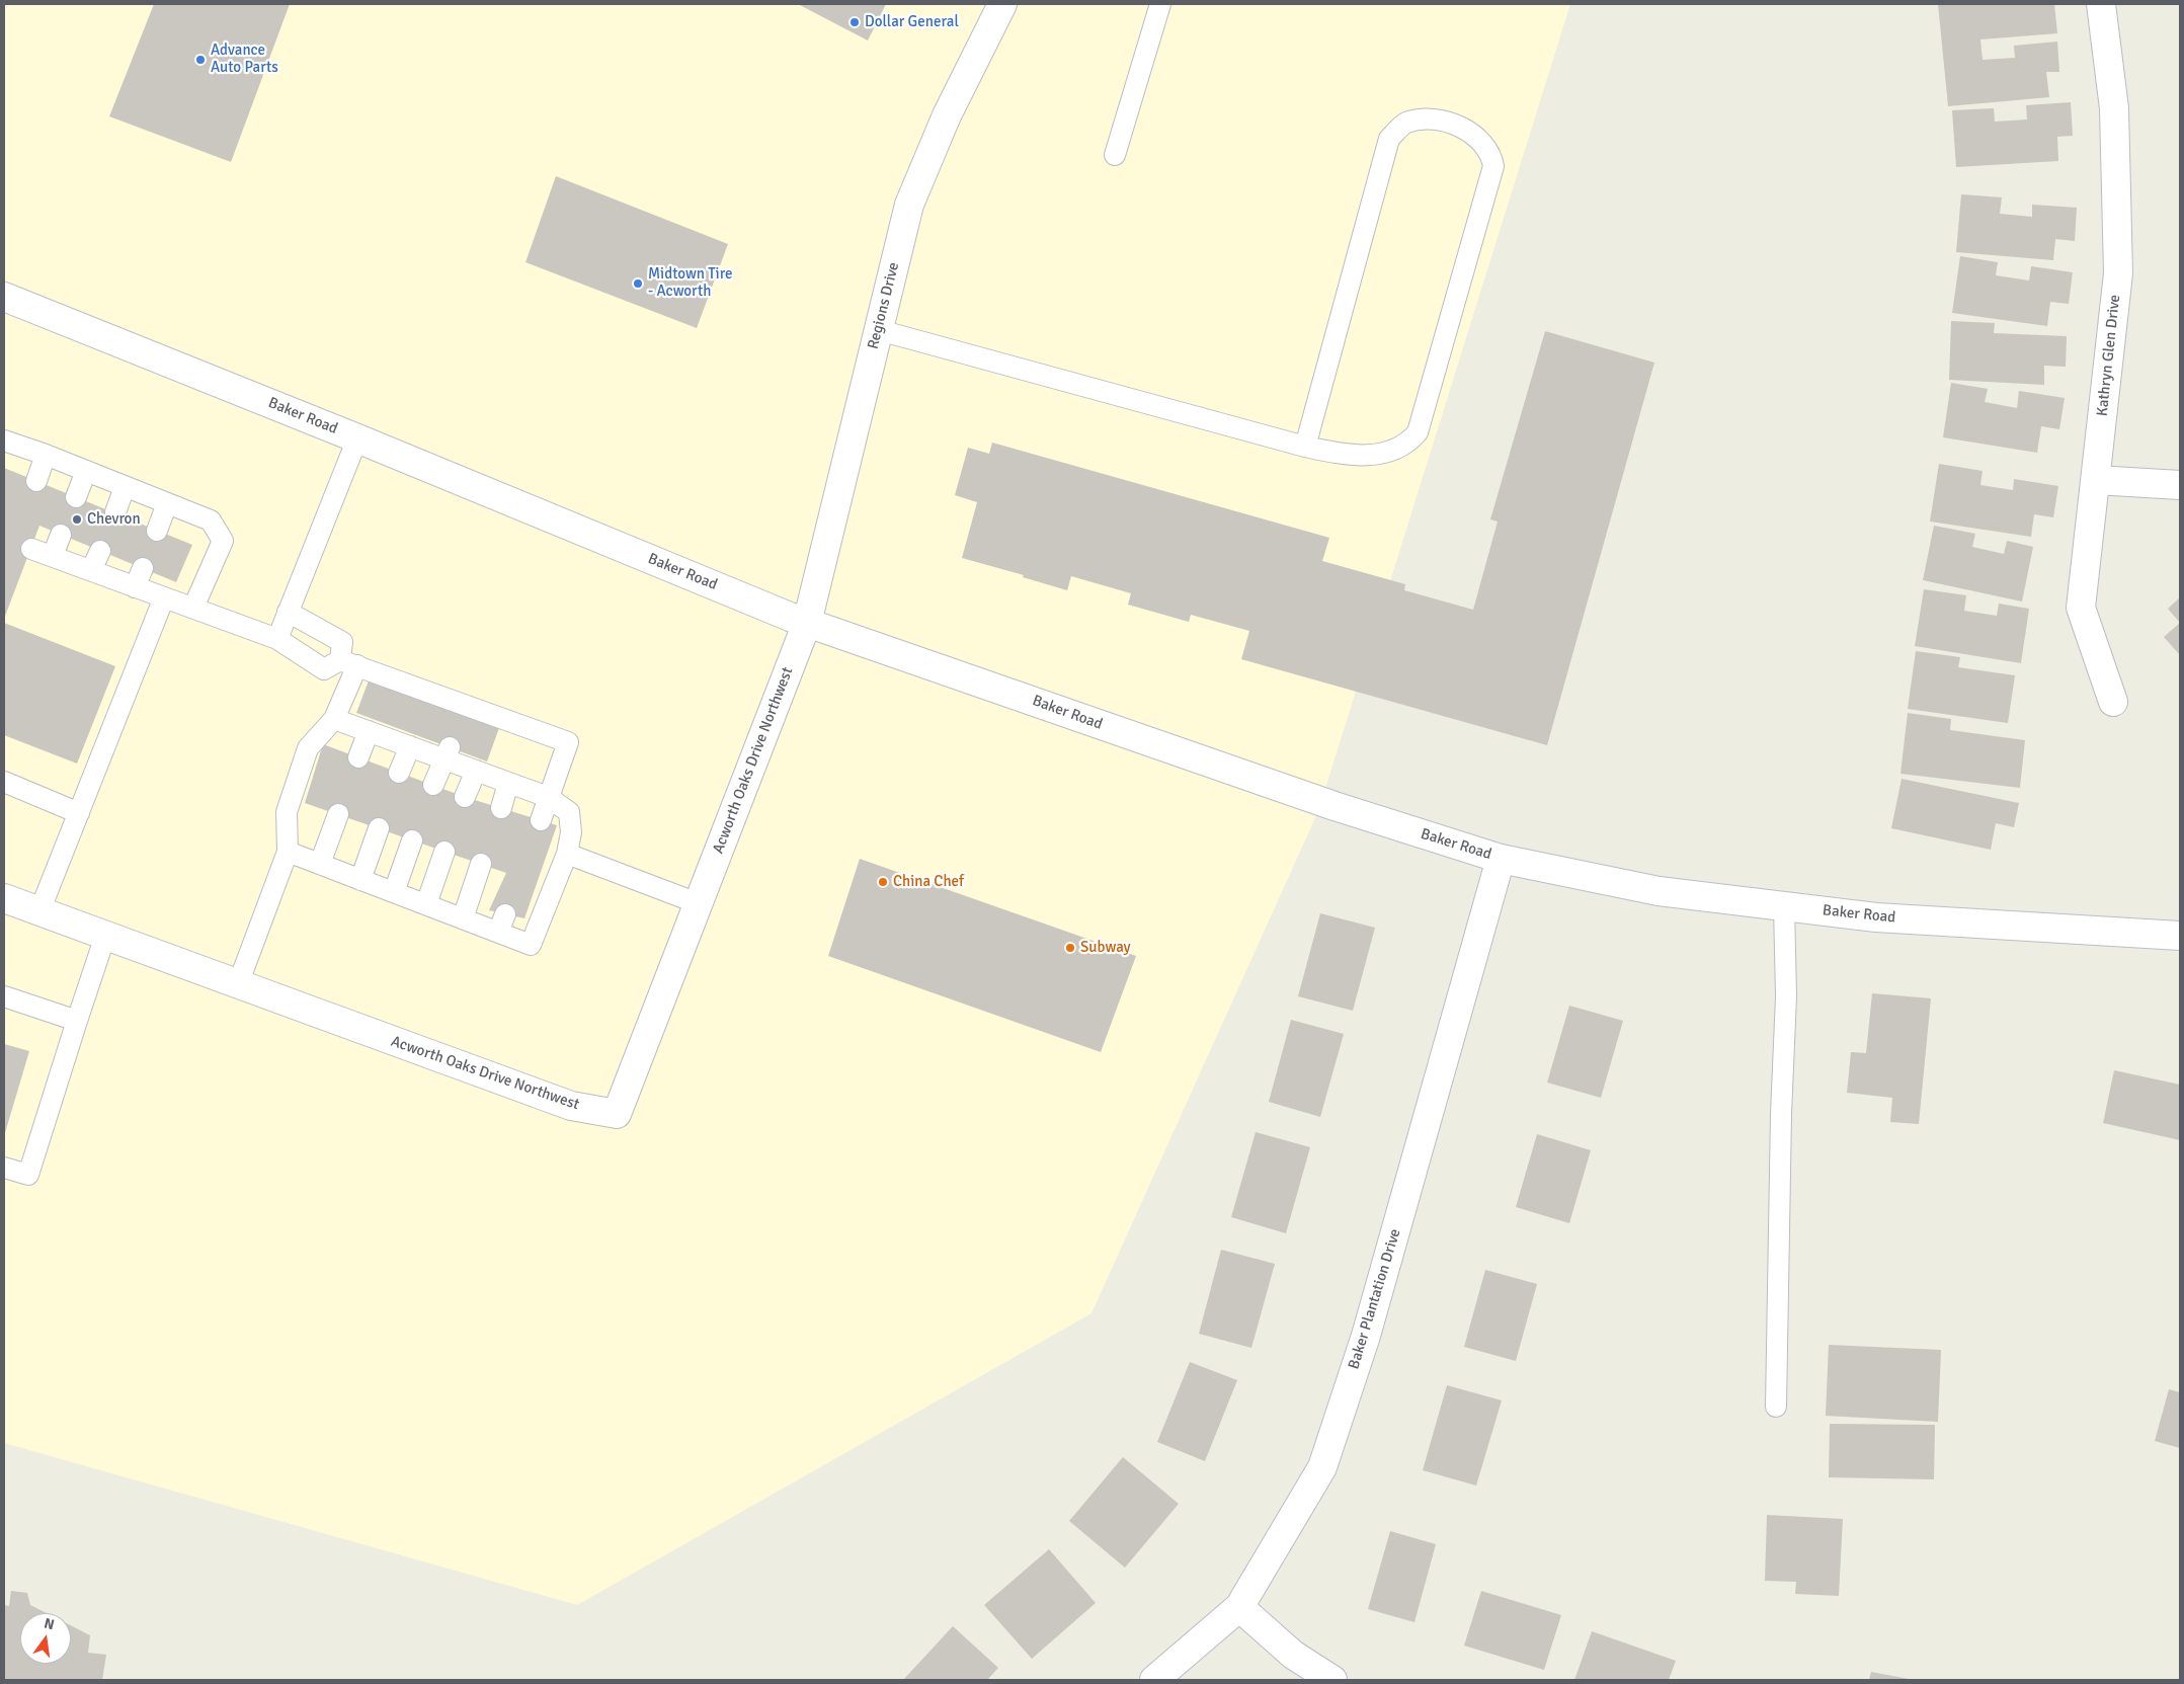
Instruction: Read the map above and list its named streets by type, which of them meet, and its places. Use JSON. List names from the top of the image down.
{
  "streets": {
    "street": [
      "Regions Drive",
      "Kathryn Glen Drive",
      "Baker Road",
      "Acworth Oaks Drive Northwest",
      "Baker Plantation Drive"
    ]
  },
  "crossings": [
    ["Regions Drive", "Baker Road"],
    ["Regions Drive", "Acworth Oaks Drive Northwest"],
    ["Baker Road", "Acworth Oaks Drive Northwest"],
    ["Baker Road", "Baker Plantation Drive"]
  ],
  "places": [
    "Dollar General",
    "Advance Auto Parts",
    "Midtown Tire - Acworth",
    "Chevron",
    "China Chef",
    "Subway"
  ],
  "north": "top"
}
